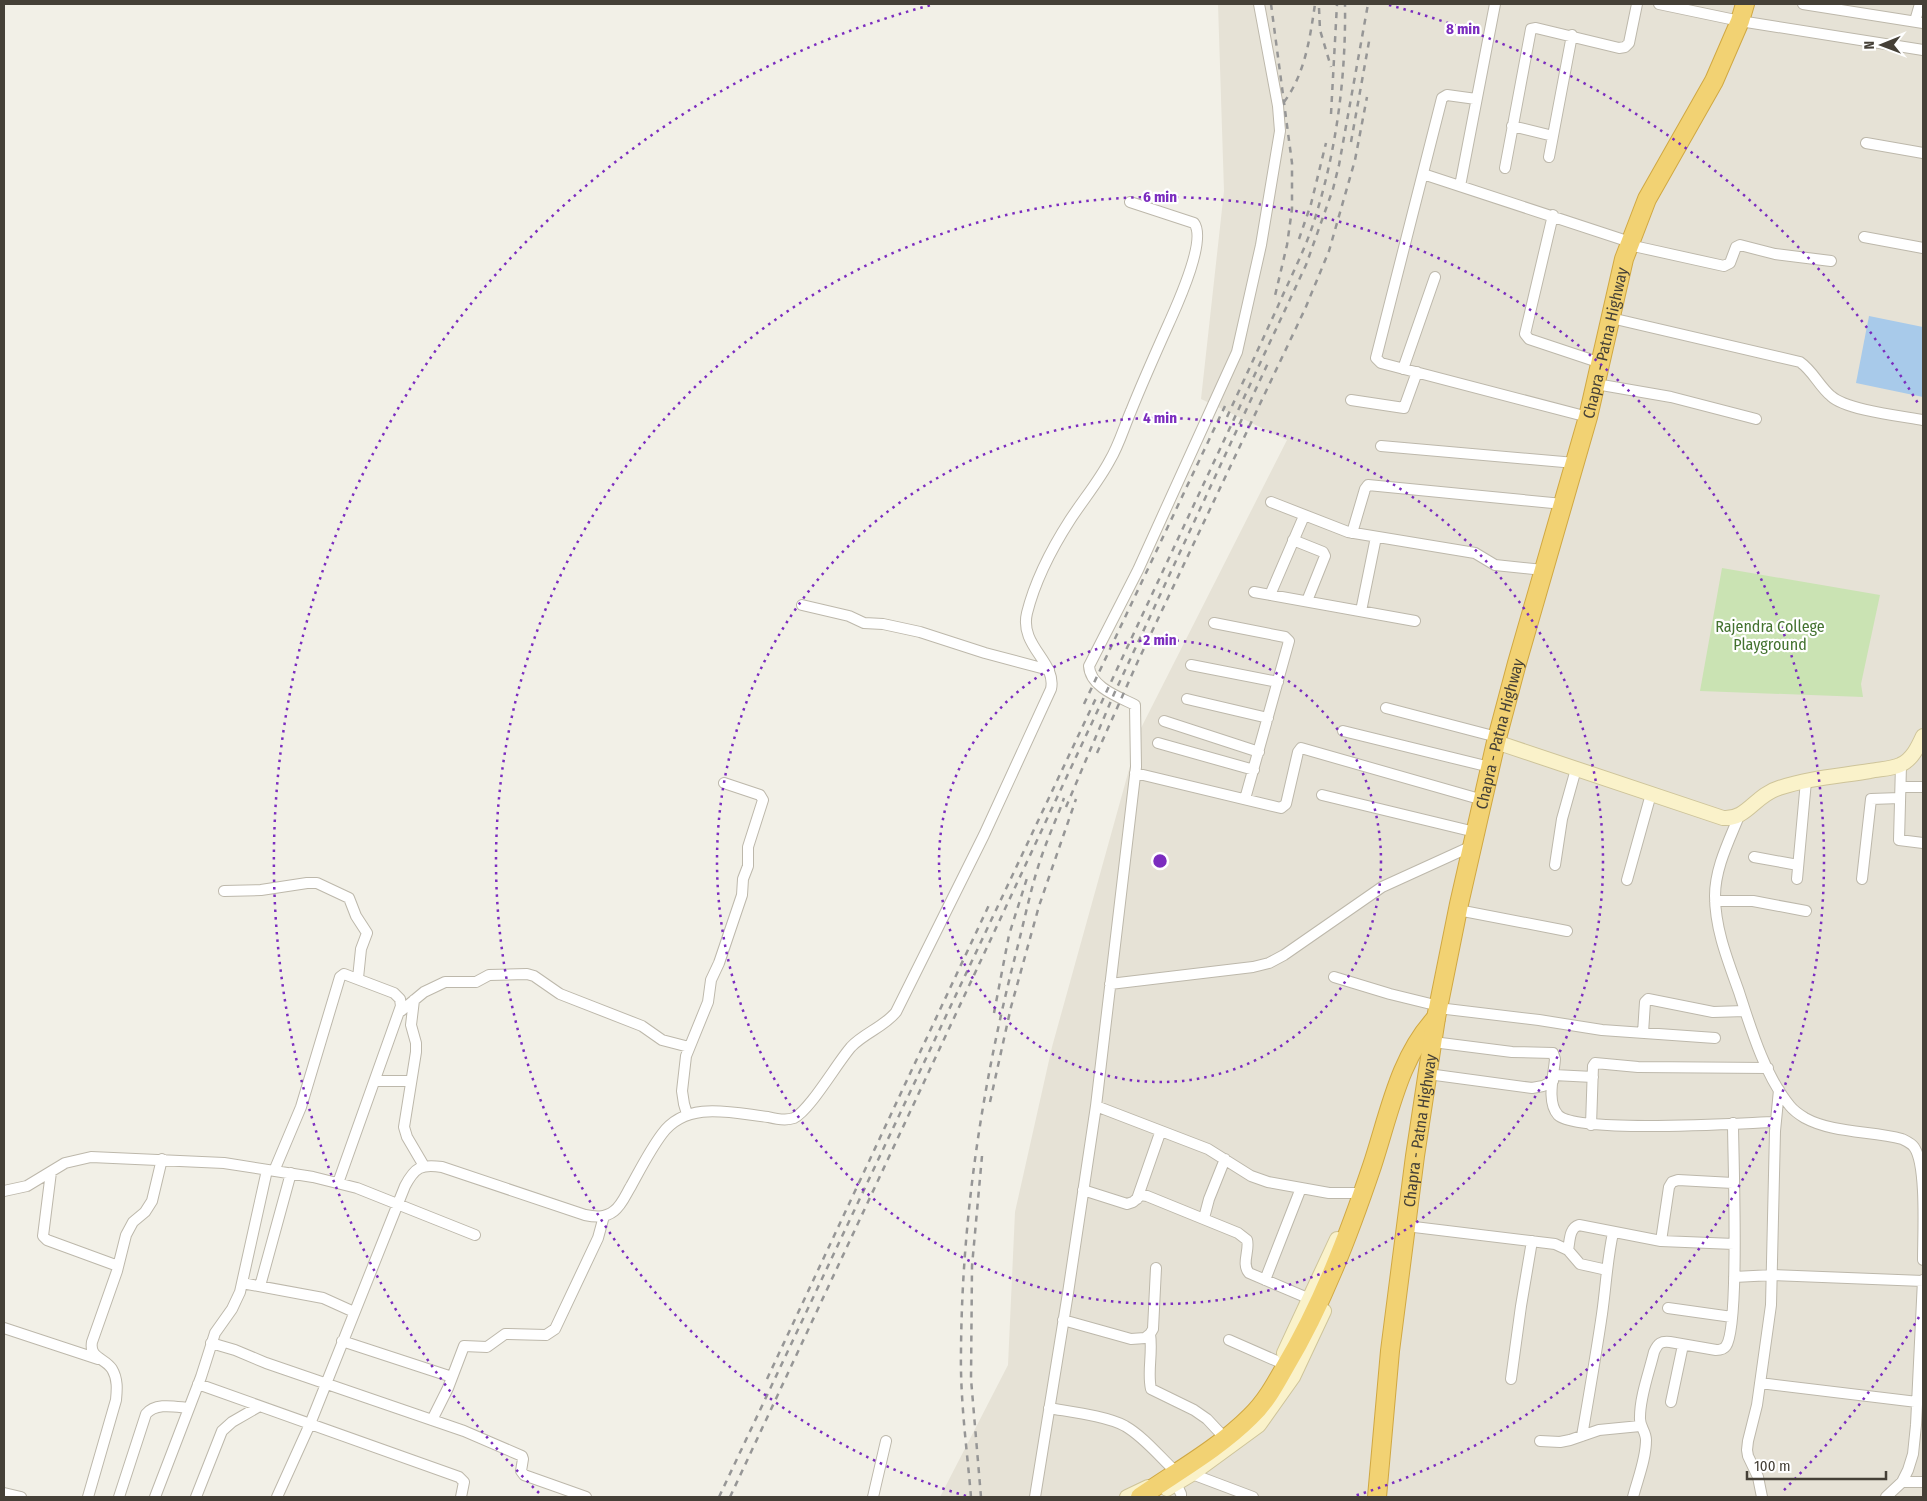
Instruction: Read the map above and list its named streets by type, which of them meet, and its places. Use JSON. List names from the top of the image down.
{
  "streets": {
    "highway": ["Chapra - Patna Highway"]
  },
  "parks": ["Rajendra College Playground"],
  "scale_bar": "100 m",
  "north": "left",
  "rings": [
    "8 min",
    "6 min",
    "4 min",
    "2 min"
  ]
}
